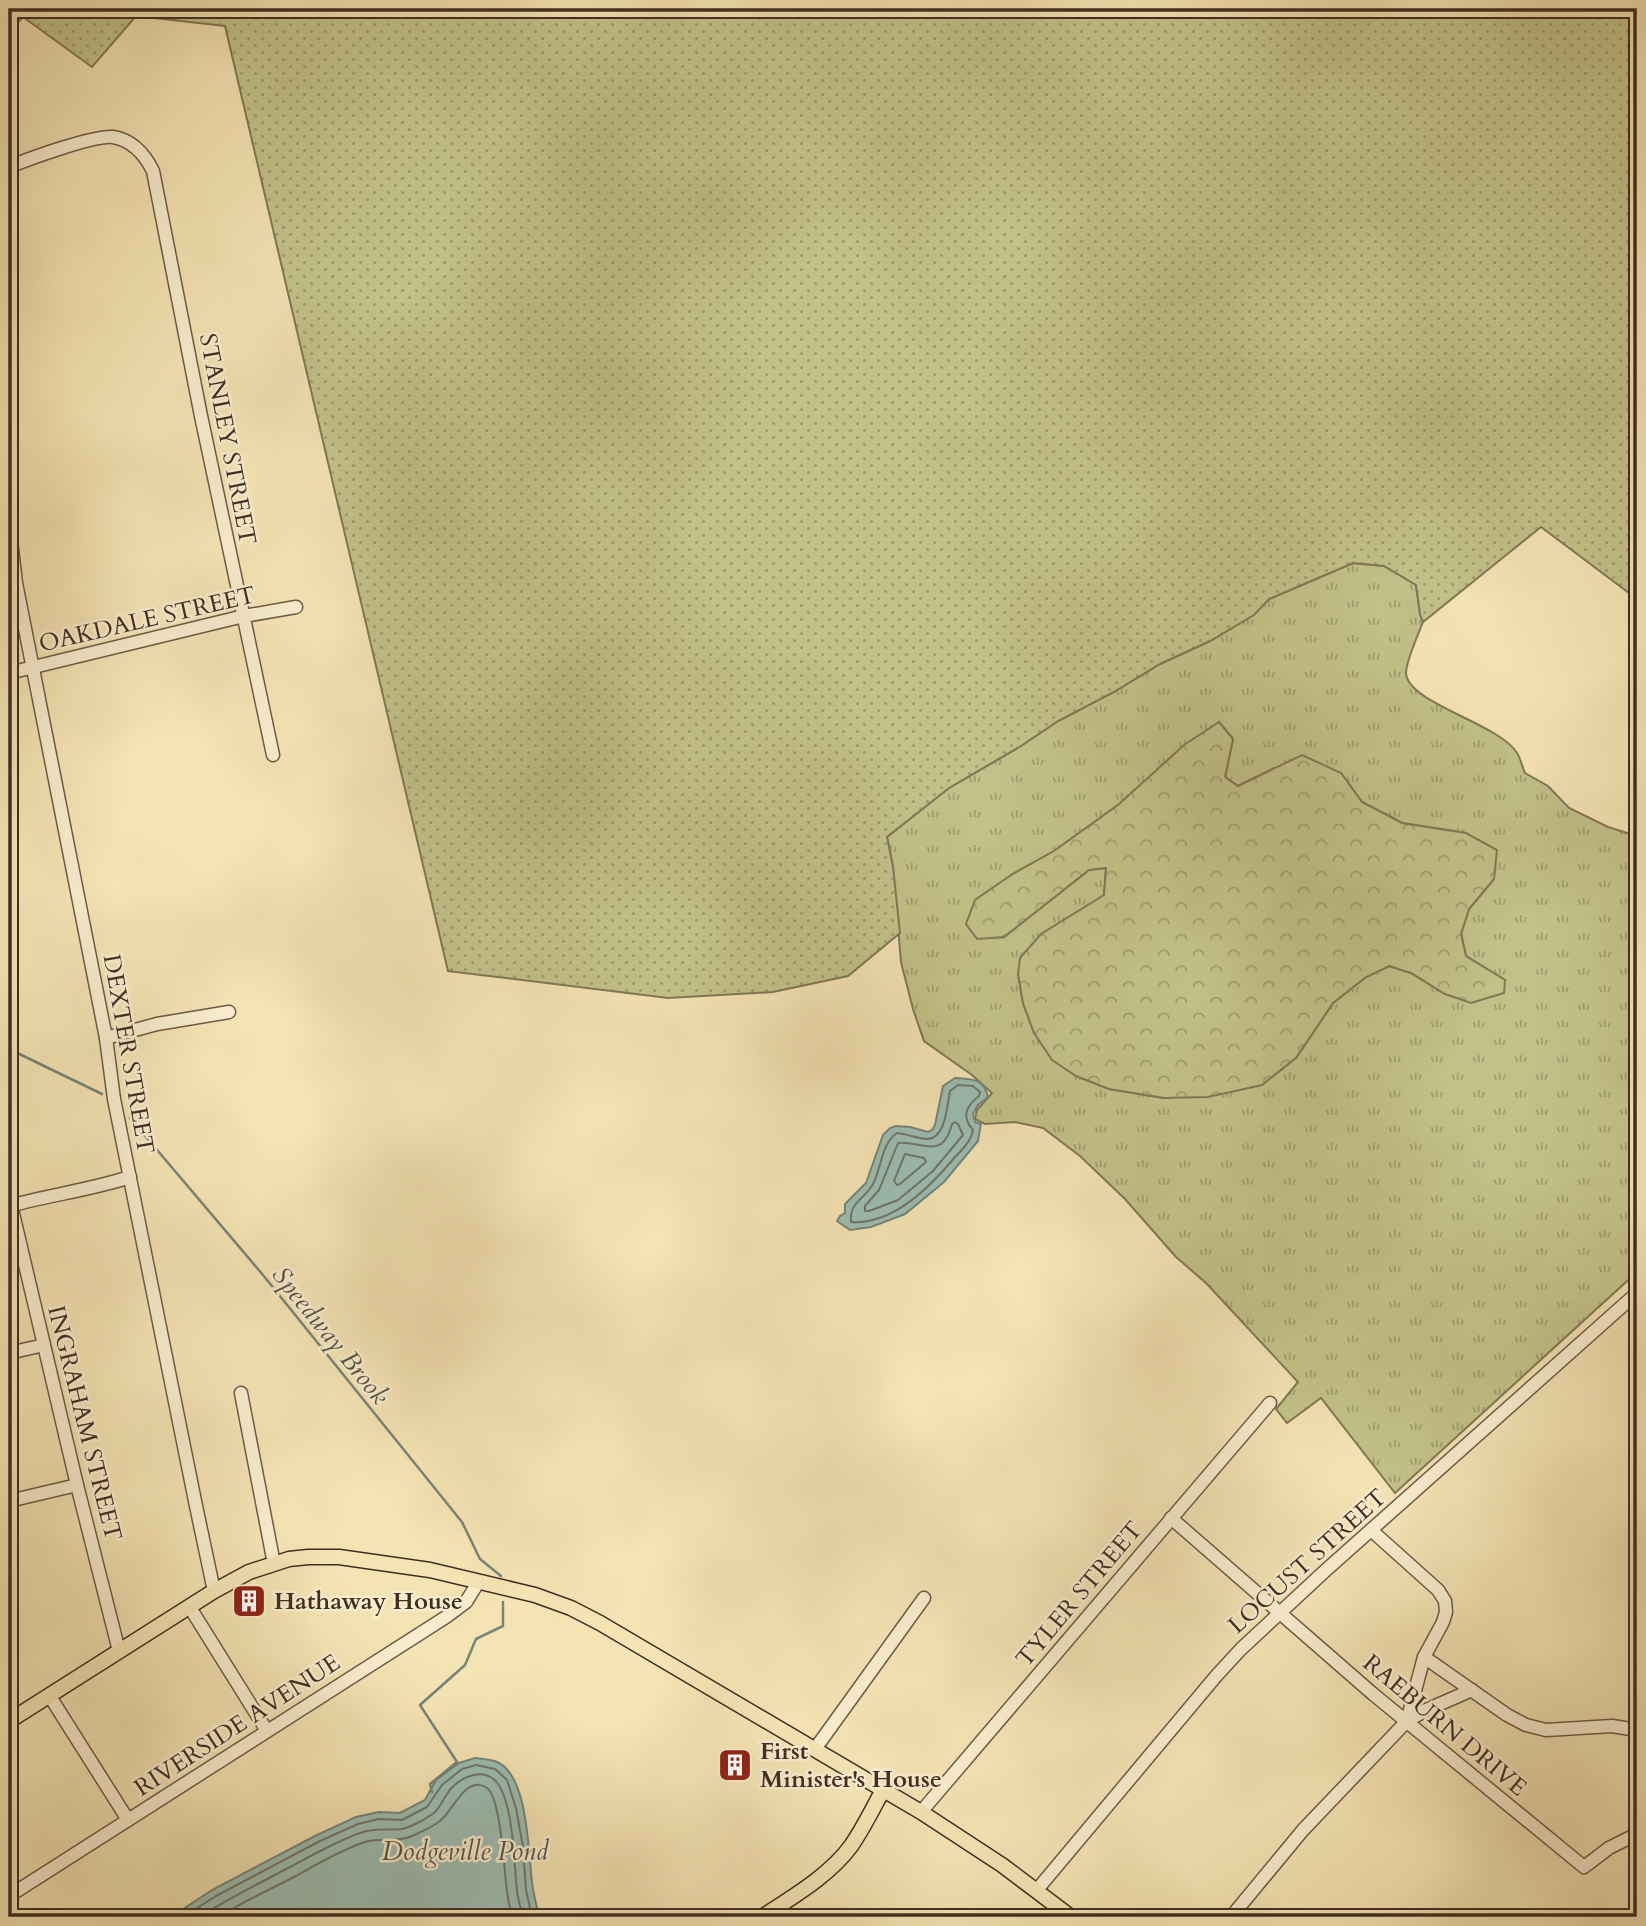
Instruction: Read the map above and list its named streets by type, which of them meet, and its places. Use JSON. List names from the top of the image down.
{
  "streets": {
    "street": [
      "STANLEY STREET",
      "OAKDALE STREET",
      "DEXTER STREET",
      "INGRAHAM STREET",
      "LOCUST STREET",
      "TYLER STREET",
      "RIVERSIDE AVENUE",
      "RAEBURN DRIVE"
    ]
  },
  "crossings": [
    ["STANLEY STREET", "OAKDALE STREET"],
    ["OAKDALE STREET", "DEXTER STREET"],
    ["LOCUST STREET", "RAEBURN DRIVE"],
    ["TYLER STREET", "RAEBURN DRIVE"]
  ],
  "water": ["Speedway Brook", "Dodgeville Pond"],
  "places": {
    "building": ["Hathaway House", "First Minister's House"]
  }
}
